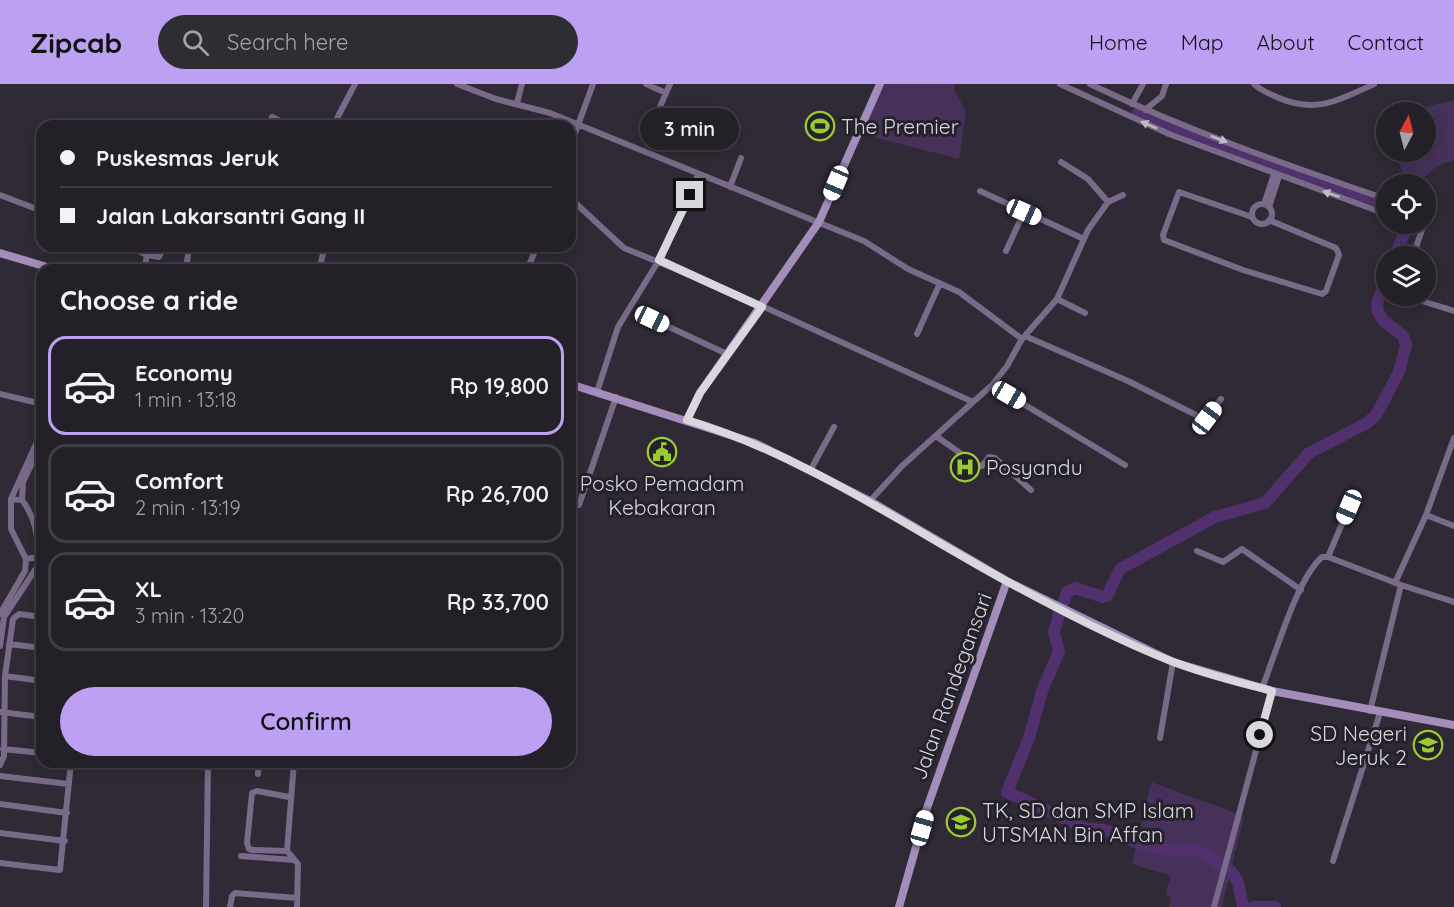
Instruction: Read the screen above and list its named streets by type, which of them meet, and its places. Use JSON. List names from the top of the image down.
{
  "streets": {
    "main road": ["Jalan Randegansari"]
  },
  "places": {
    "sports": ["The Premier"],
    "public building": ["Posko Pemadam Kebakaran"],
    "hospital": ["Posyandu"],
    "school or university": ["SD Negeri Jeruk 2", "TK, SD dan SMP Islam UTSMAN Bin Affan"]
  },
  "north": "top",
  "page": {
    "header": "Zipcab",
    "search": "Search here",
    "nav": [
      "Home",
      "Map",
      "About",
      "Contact"
    ],
    "bubble": "3 min",
    "banner": ["Puskesmas Jeruk", "Jalan Lakarsantri Gang II"],
    "heading": "Choose a ride",
    "list": [
      {
        "name": "Economy",
        "note": "1 min · 13:18",
        "value": "Rp 19,800"
      },
      {
        "name": "Comfort",
        "note": "2 min · 13:19",
        "value": "Rp 26,700"
      },
      {
        "name": "XL",
        "note": "3 min · 13:20",
        "value": "Rp 33,700"
      }
    ],
    "buttons": "Confirm"
  }
}
